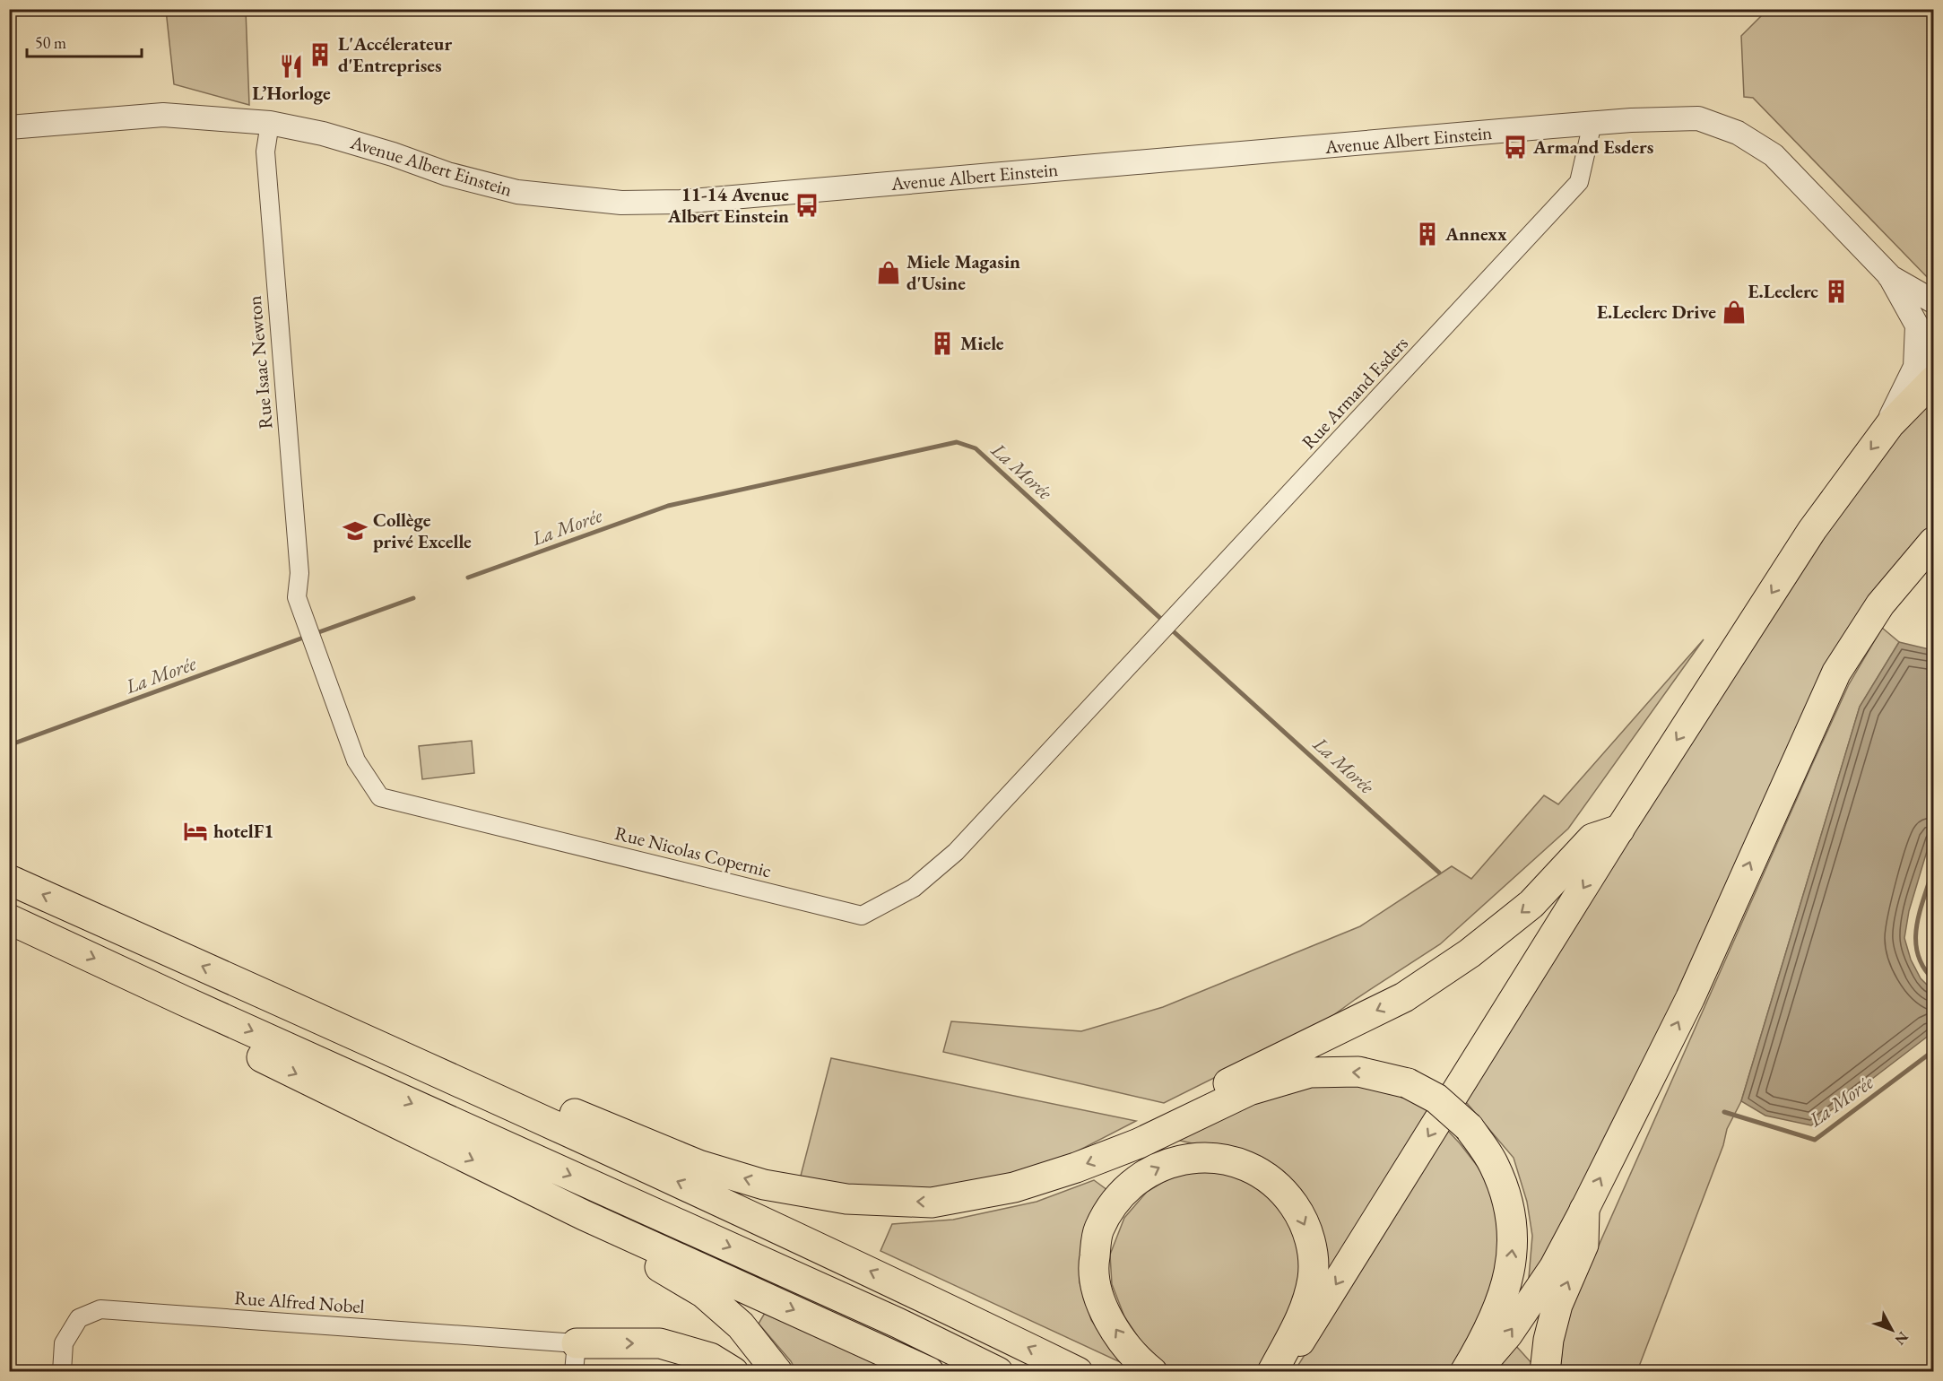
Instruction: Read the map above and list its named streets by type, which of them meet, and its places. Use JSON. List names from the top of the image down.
{
  "streets": {
    "street": [
      "Avenue Albert Einstein",
      "Rue Isaac Newton",
      "Rue Armand Esders",
      "Rue Nicolas Copernic",
      "Rue Alfred Nobel"
    ]
  },
  "crossings": [
    ["Avenue Albert Einstein", "Rue Isaac Newton"],
    ["Avenue Albert Einstein", "Rue Armand Esders"],
    ["Rue Isaac Newton", "Rue Nicolas Copernic"],
    ["Rue Armand Esders", "Rue Nicolas Copernic"]
  ],
  "water": ["La Morée"],
  "places": {
    "building": [
      "L'Accélerateur d'Entreprises",
      "Annexx",
      "E.Leclerc",
      "Miele"
    ],
    "restaurant": ["L’Horloge"],
    "bus stop": ["Armand Esders", "11-14 Avenue Albert Einstein"],
    "shop": ["Miele Magasin d'Usine", "E.Leclerc Drive"],
    "school or university": ["Collège privé Excelle"],
    "hotel": ["hotelF1"]
  },
  "scale_bar": "50 m",
  "north": "bottom right"
}
